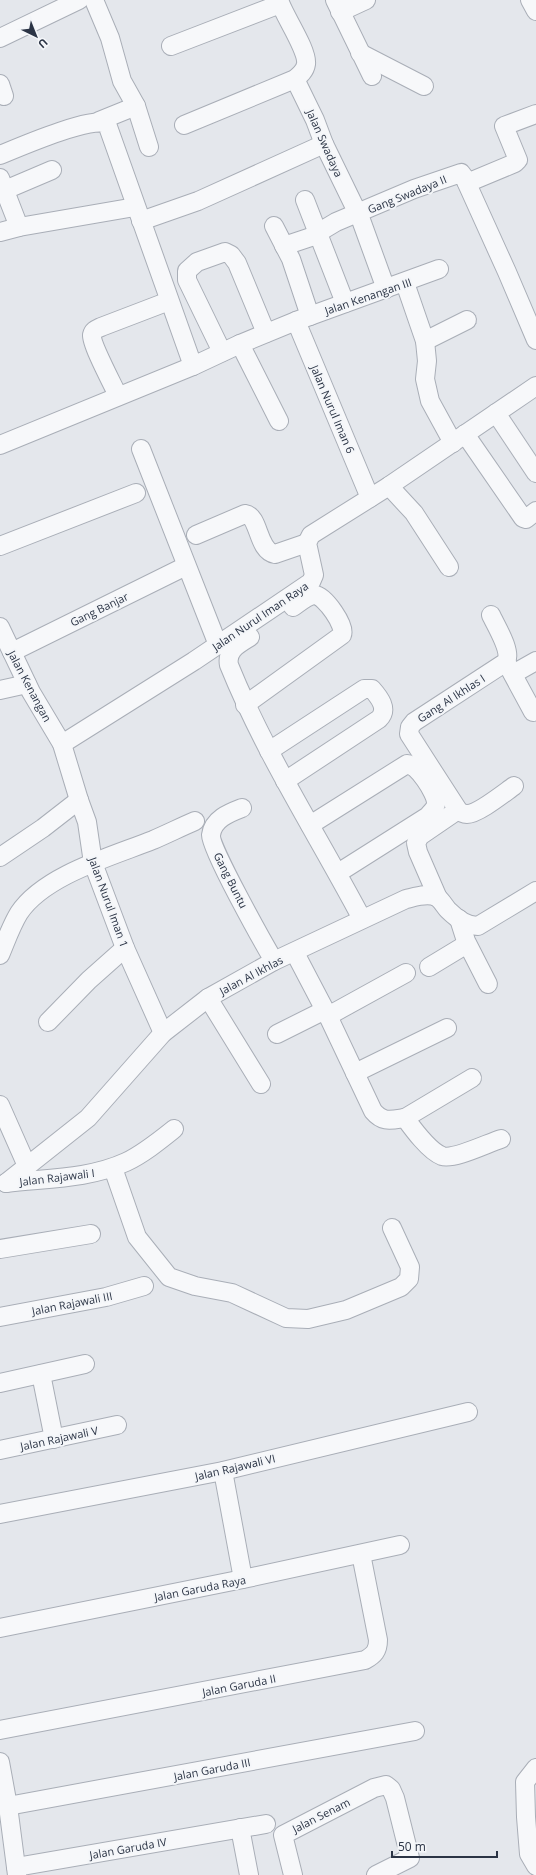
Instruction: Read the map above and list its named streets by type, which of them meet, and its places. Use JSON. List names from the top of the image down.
{
  "streets": {
    "street": [
      "Jalan Swadaya",
      "Gang Swadaya II",
      "Jalan Kenangan III",
      "Jalan Nurul Iman 6",
      "Gang Banjar",
      "Jalan Nurul Iman Raya",
      "Jalan Kenangan",
      "Gang Al Ikhlas I",
      "Gang Buntu",
      "Jalan Nurul Iman 1",
      "Jalan Al Ikhlas",
      "Jalan Rajawali I",
      "Jalan Rajawali III",
      "Jalan Rajawali V",
      "Jalan Rajawali VI",
      "Jalan Garuda Raya",
      "Jalan Garuda II",
      "Jalan Garuda III",
      "Jalan Senam",
      "Jalan Garuda IV"
    ]
  },
  "crossings": [
    ["Jalan Swadaya", "Gang Swadaya II"],
    ["Jalan Swadaya", "Jalan Kenangan III"],
    ["Jalan Kenangan III", "Jalan Nurul Iman 6"],
    ["Gang Banjar", "Jalan Kenangan"],
    ["Jalan Nurul Iman Raya", "Jalan Kenangan"],
    ["Jalan Nurul Iman Raya", "Jalan Nurul Iman 1"],
    ["Jalan Kenangan", "Jalan Nurul Iman 1"],
    ["Gang Buntu", "Jalan Al Ikhlas"],
    ["Jalan Nurul Iman 1", "Jalan Al Ikhlas"],
    ["Jalan Al Ikhlas", "Jalan Rajawali I"],
    ["Jalan Garuda Raya", "Jalan Garuda II"]
  ],
  "scale_bar": "50 m",
  "north": "bottom right"
}
